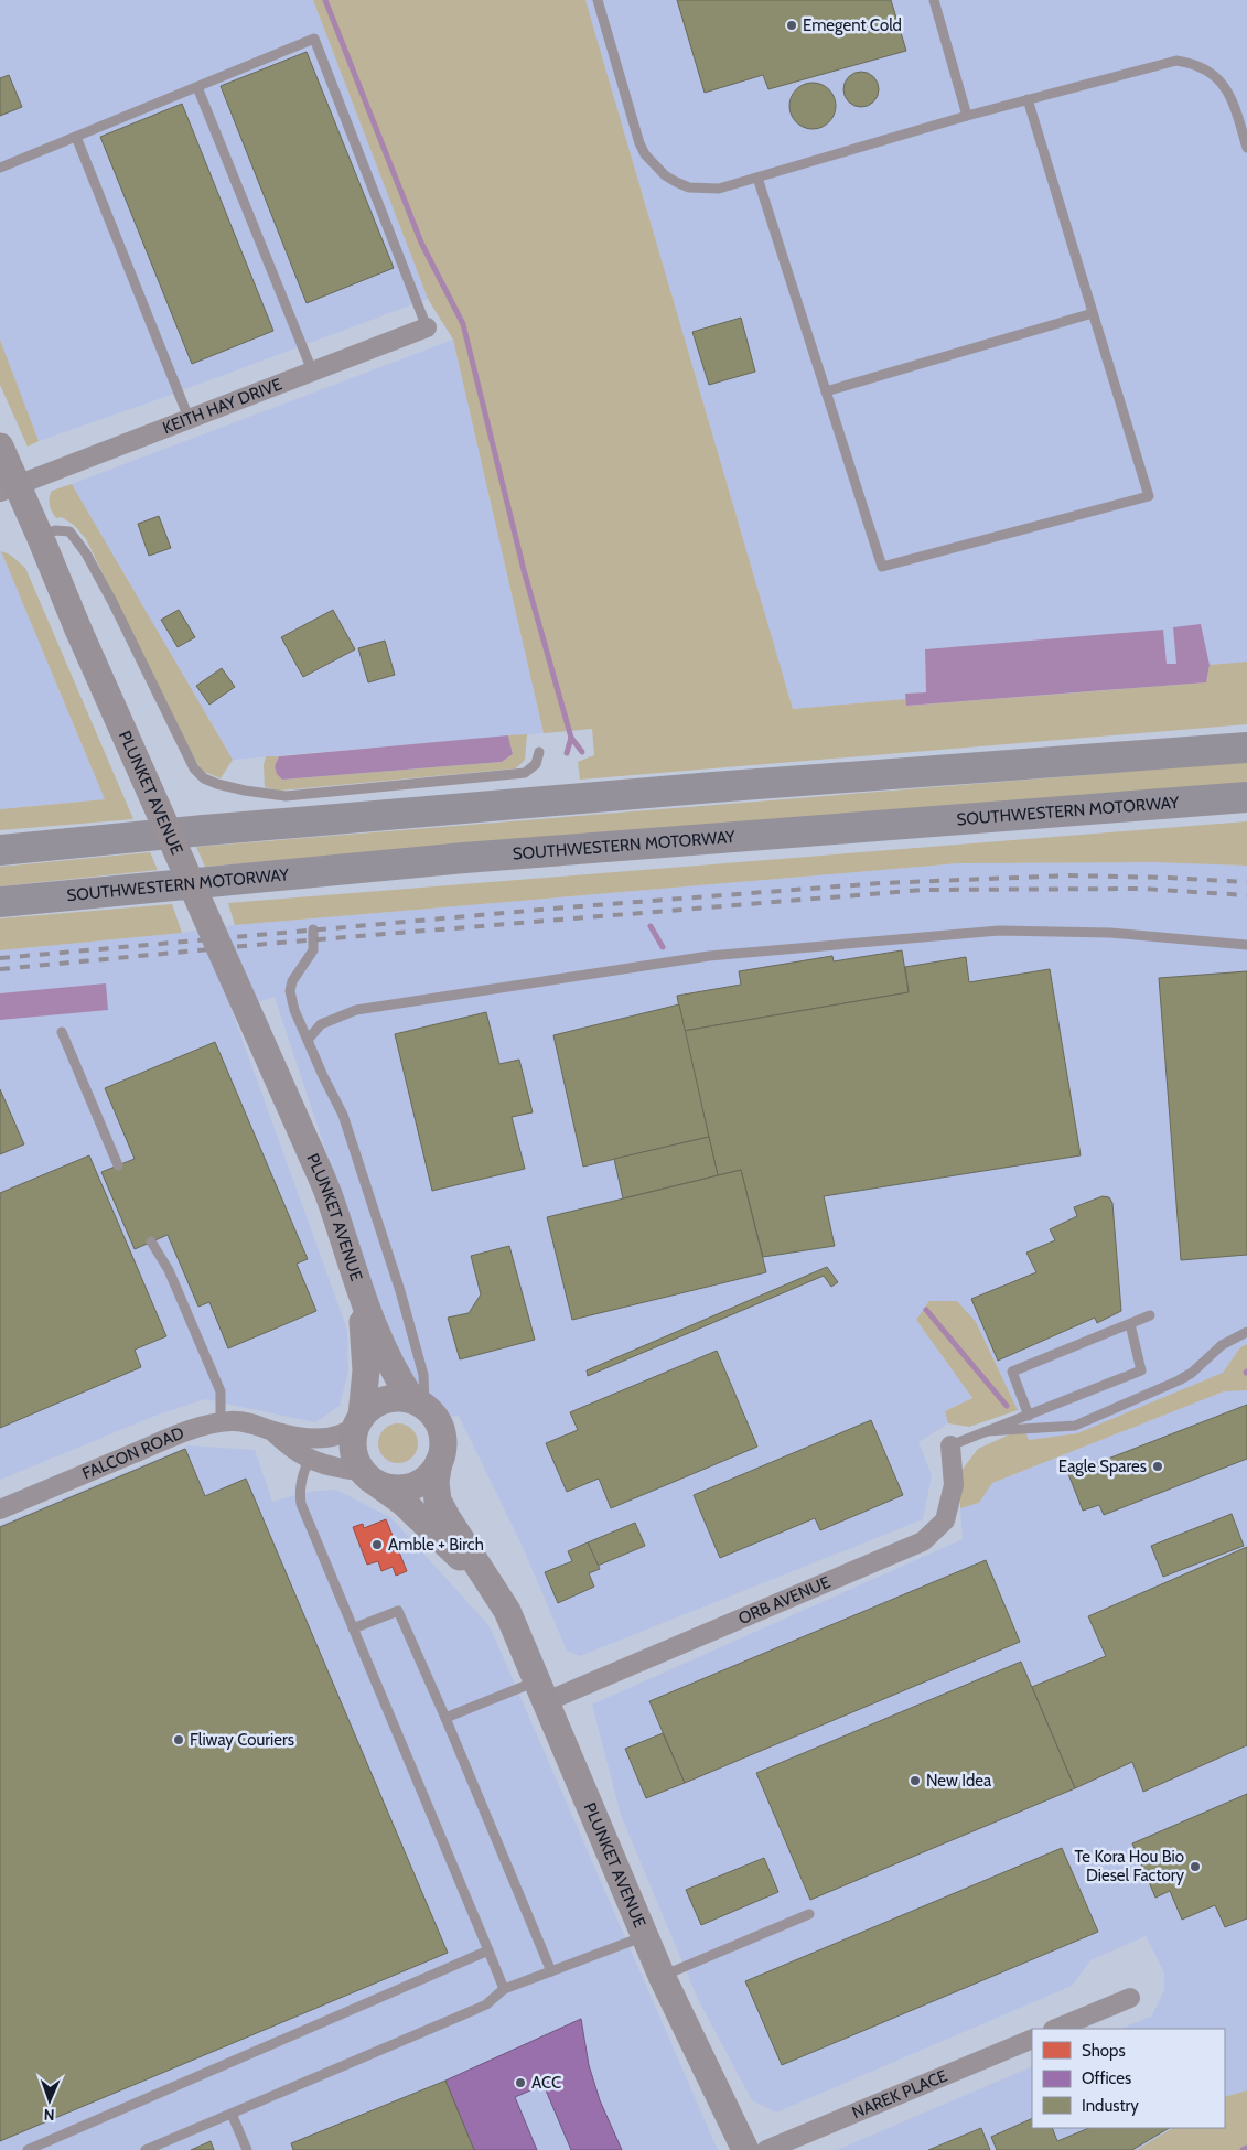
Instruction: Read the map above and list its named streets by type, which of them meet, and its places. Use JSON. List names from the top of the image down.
{
  "streets": {
    "highway": ["SOUTHWESTERN MOTORWAY"],
    "main road": ["PLUNKET AVENUE"],
    "street": [
      "KEITH HAY DRIVE",
      "FALCON ROAD",
      "ORB AVENUE",
      "NAREK PLACE"
    ]
  },
  "crossings": [
    ["KEITH HAY DRIVE", "PLUNKET AVENUE"],
    ["PLUNKET AVENUE", "FALCON ROAD"],
    ["PLUNKET AVENUE", "ORB AVENUE"]
  ],
  "places": [
    "Emegent Cold",
    "Eagle Spares",
    "Amble + Birch",
    "Fliway Couriers",
    "New Idea",
    "Te Kora Hou Bio Diesel Factory",
    "ACC"
  ],
  "legend": ["Shops", "Offices", "Industry"],
  "north": "bottom"
}
